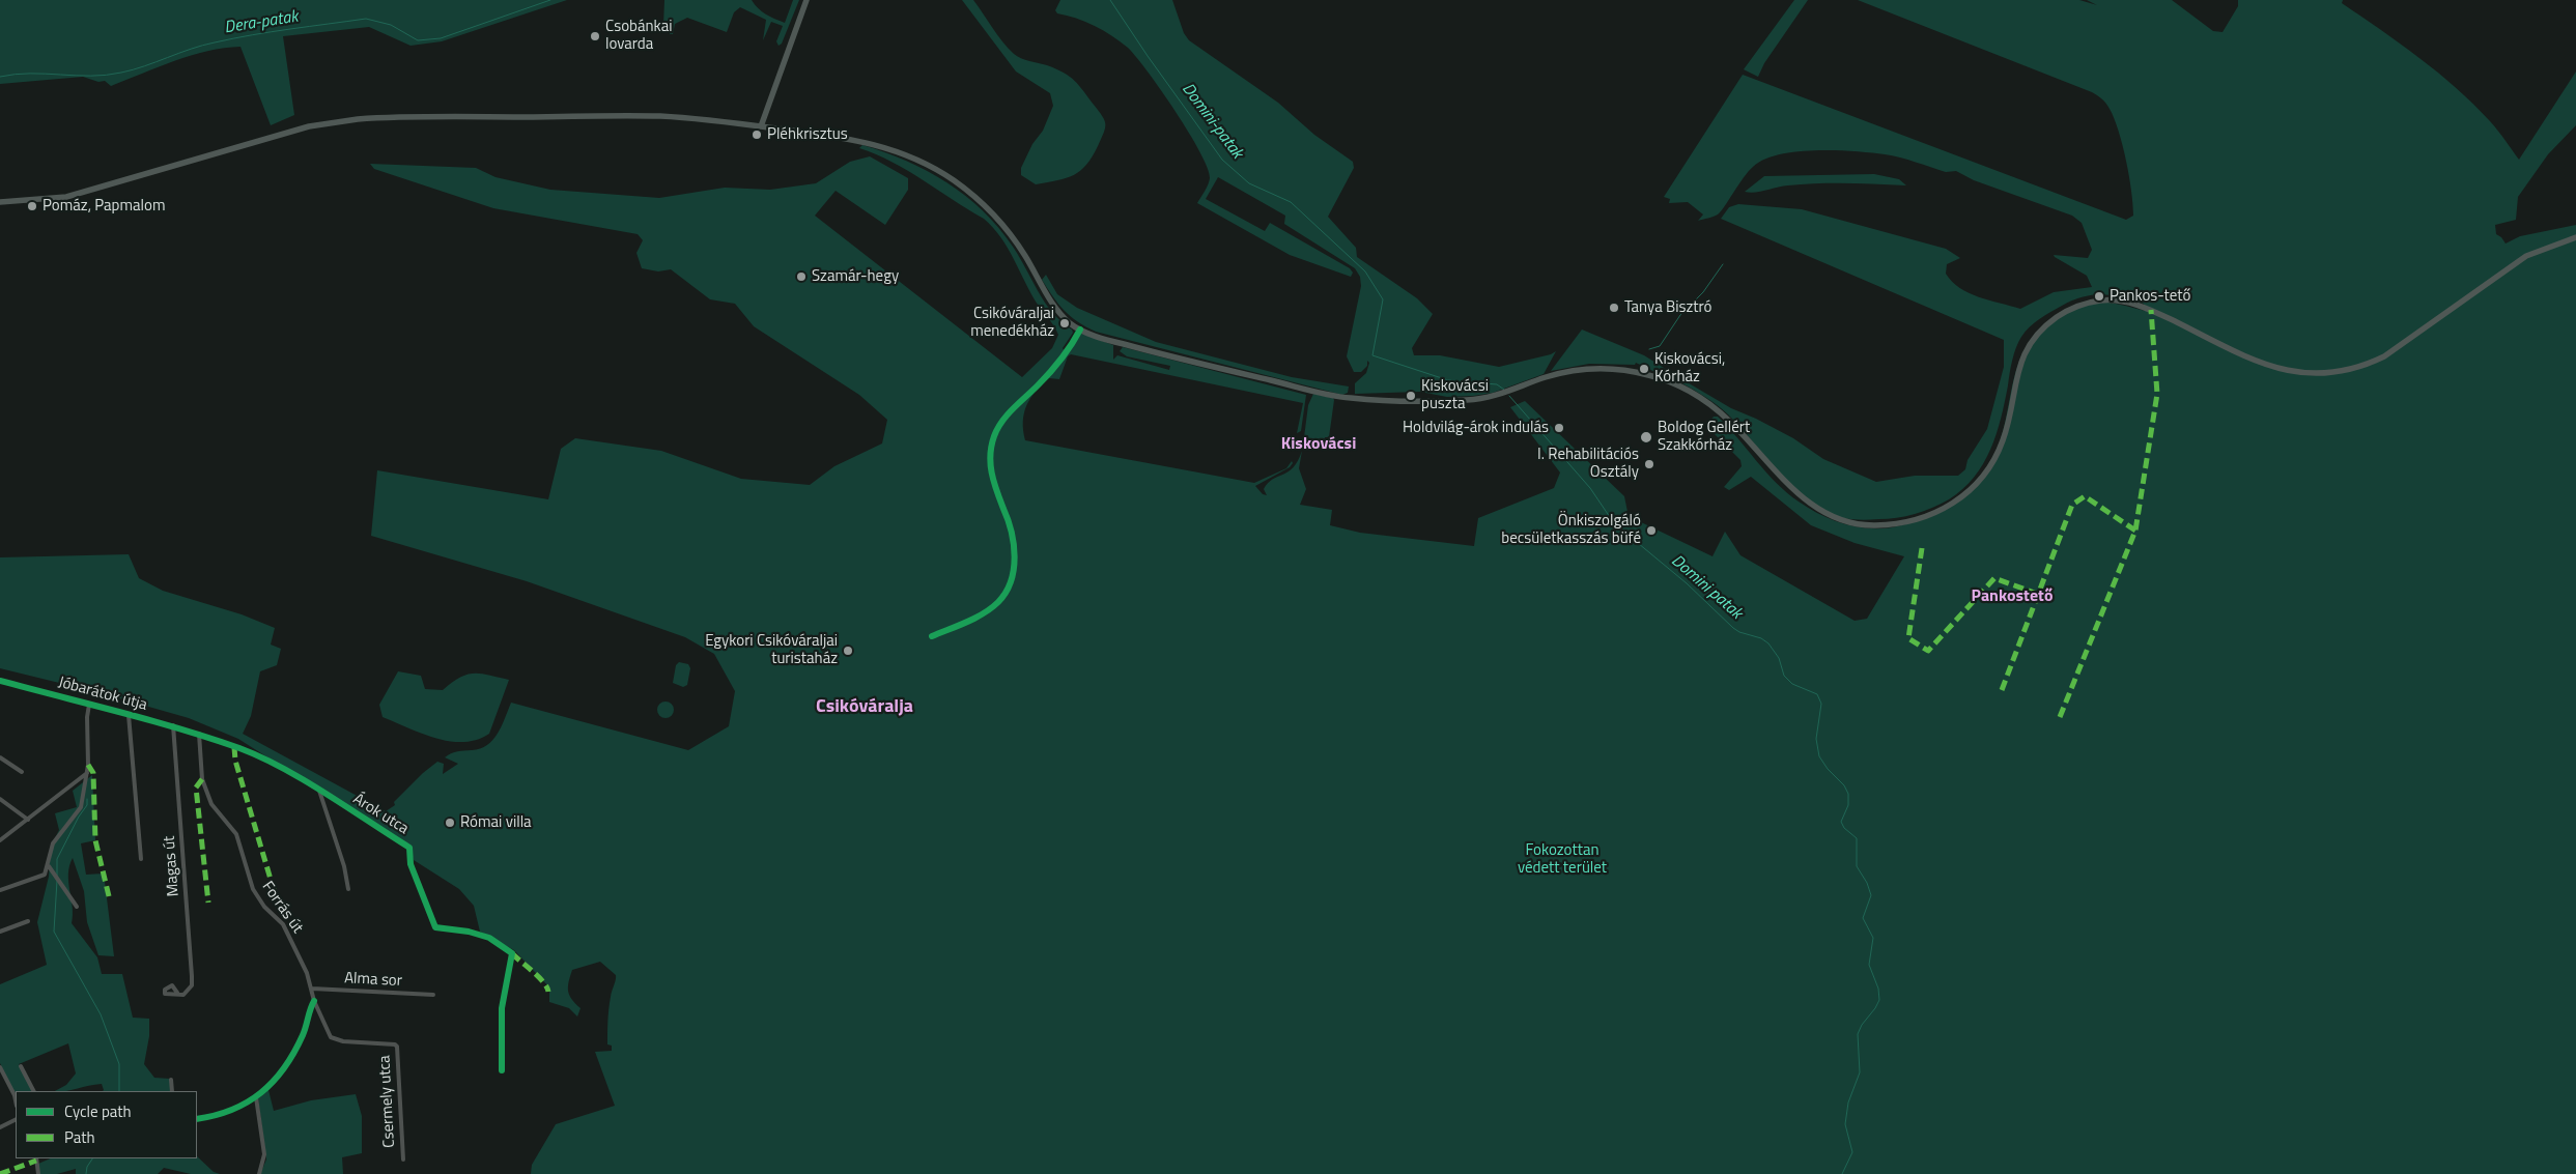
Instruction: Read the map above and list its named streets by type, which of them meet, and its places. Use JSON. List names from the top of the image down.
{
  "streets": {
    "street": [
      "Jóbarátok útja",
      "Árok utca",
      "Magas út",
      "Forrás út",
      "Alma sor",
      "Csermely utca"
    ]
  },
  "crossings": [
    ["Jóbarátok útja", "Árok utca"],
    ["Jóbarátok útja", "Magas út"],
    ["Jóbarátok útja", "Forrás út"],
    ["Forrás út", "Alma sor"],
    ["Forrás út", "Csermely utca"]
  ],
  "districts": ["Kiskovácsi", "Pankostető", "Csikóváralja"],
  "water": ["Dera-patak", "Domini-patak", "Domini patak"],
  "parks": ["Fokozottan védett terület"],
  "places": [
    "Csobánkai lovarda",
    "Pléhkrisztus",
    "Pomáz, Papmalom",
    "Szamár-hegy",
    "Pankos-tető",
    "Tanya Bisztró",
    "Csikóváraljai menedékház",
    "Kiskovácsi, Kórház",
    "Kiskovácsi puszta",
    "Holdvilág-árok indulás",
    "Boldog Gellért Szakkórház",
    "I. Rehabilitációs Osztály",
    "Önkiszolgáló becsületkasszás büfé",
    "Egykori Csikóváraljai turistaház",
    "Római villa"
  ],
  "legend": ["Cycle path", "Path"]
}
